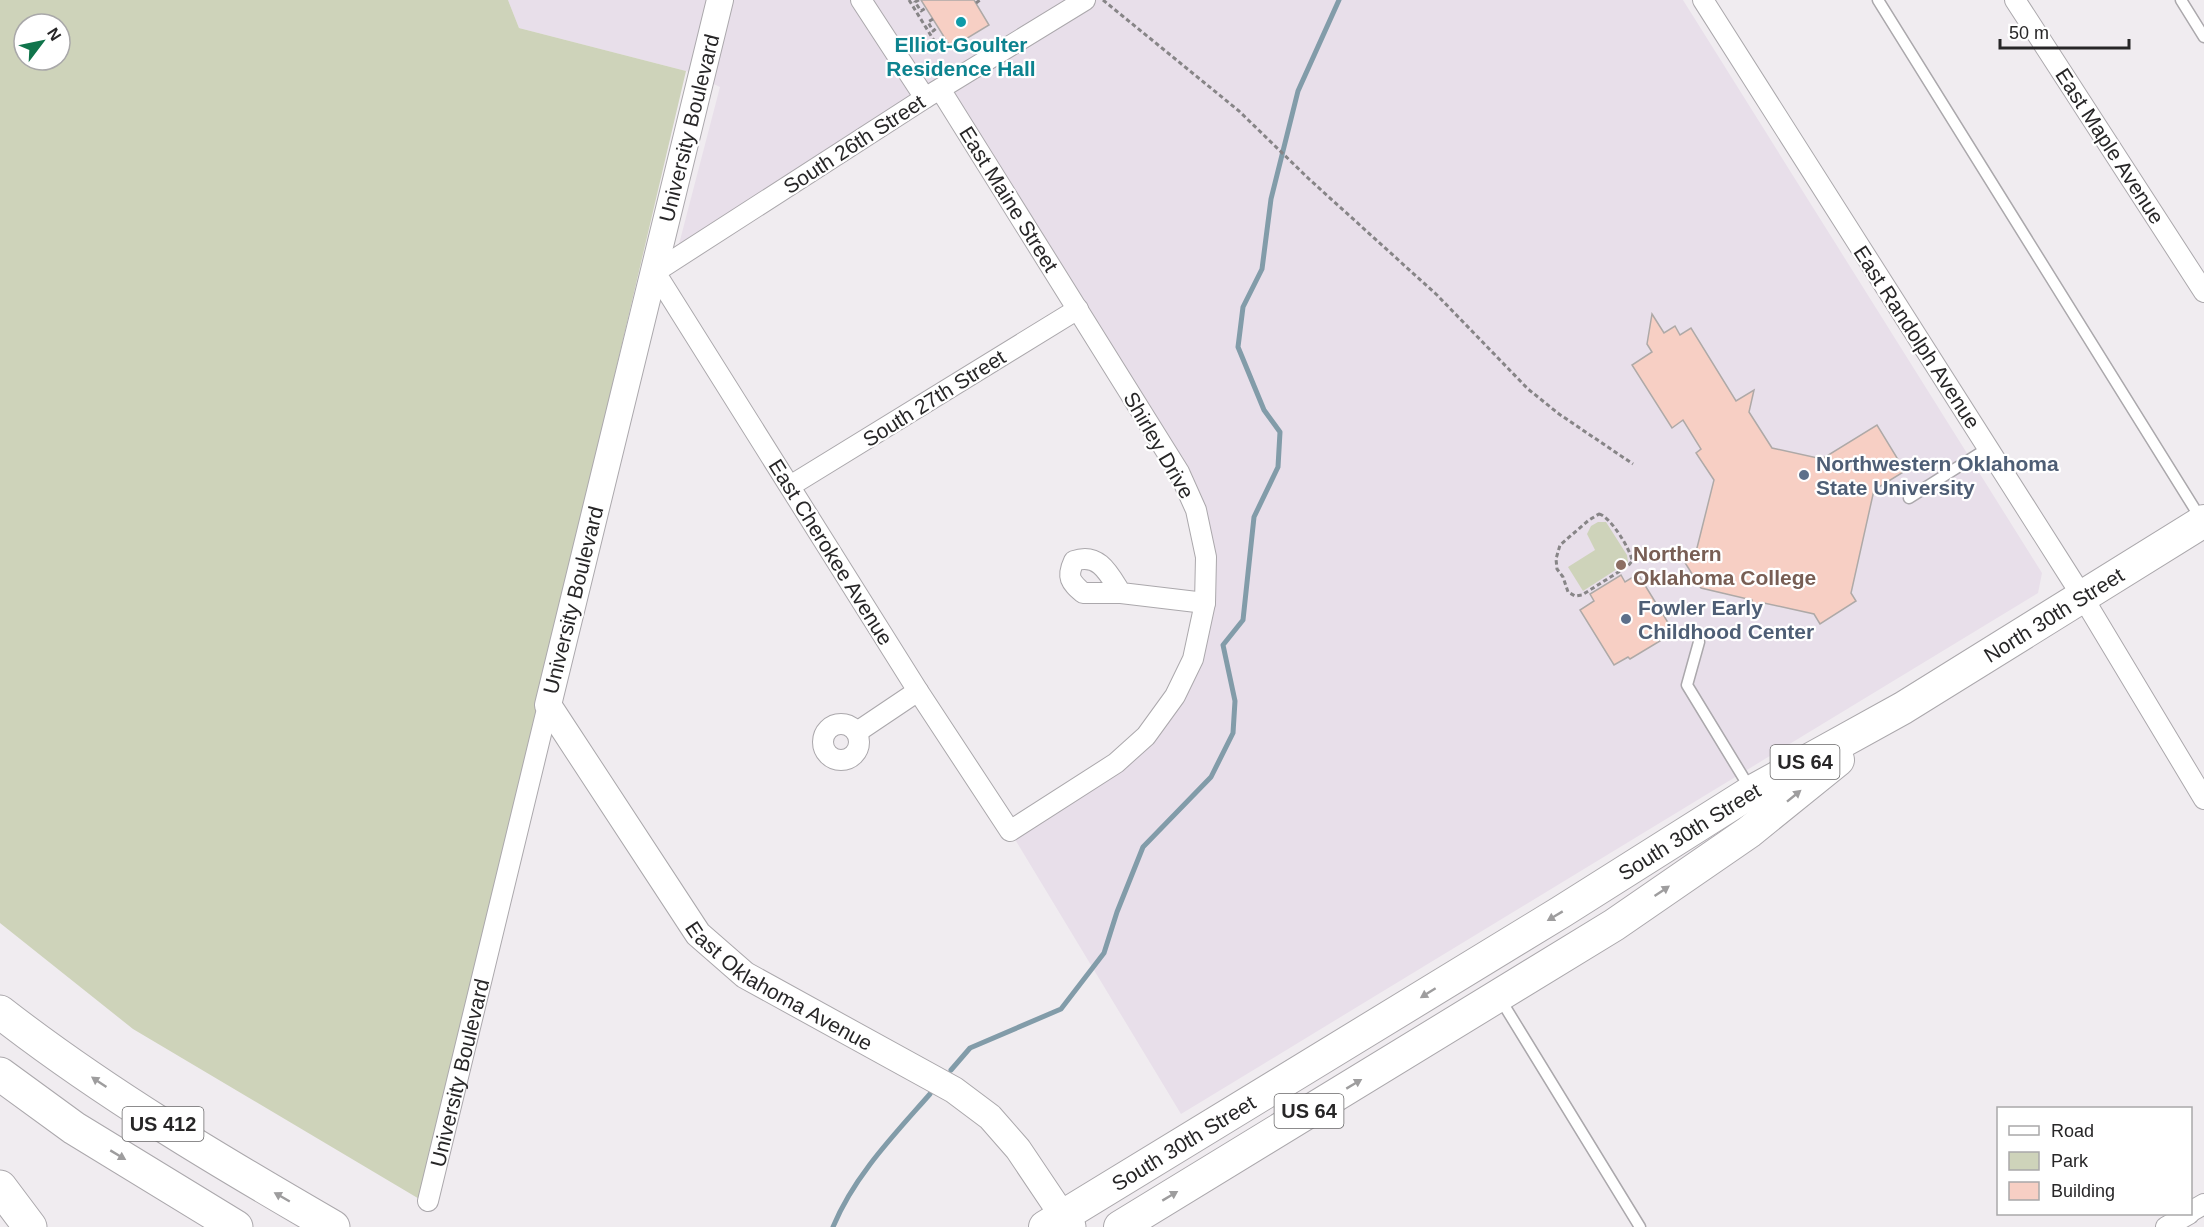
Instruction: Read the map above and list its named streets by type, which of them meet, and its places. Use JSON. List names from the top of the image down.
{
  "streets": {
    "highway": ["US 412"],
    "main road": ["North 30th Street", "US 64", "South 30th Street"],
    "street": [
      "University Boulevard",
      "South 26th Street",
      "East Maple Avenue",
      "East Maine Street",
      "East Randolph Avenue",
      "South 27th Street",
      "Shirley Drive",
      "East Cherokee Avenue",
      "East Oklahoma Avenue"
    ]
  },
  "crossings": [
    ["University Boulevard", "South 26th Street"],
    ["University Boulevard", "East Cherokee Avenue"],
    ["University Boulevard", "East Oklahoma Avenue"],
    ["South 26th Street", "East Maine Street"],
    ["South 26th Street", "East Cherokee Avenue"],
    ["East Maine Street", "South 27th Street"],
    ["East Maine Street", "Shirley Drive"],
    ["East Randolph Avenue", "North 30th Street"],
    ["South 27th Street", "Shirley Drive"],
    ["South 27th Street", "East Cherokee Avenue"],
    ["Shirley Drive", "East Cherokee Avenue"],
    ["North 30th Street", "South 30th Street"],
    ["South 30th Street", "East Oklahoma Avenue"]
  ],
  "places": [
    "Elliot-Goulter Residence Hall",
    "Northwestern Oklahoma State University",
    "Northern Oklahoma College",
    "Fowler Early Childhood Center"
  ],
  "legend": ["Road", "Park", "Building"],
  "scale_bar": "50 m",
  "north": "top right"
}
